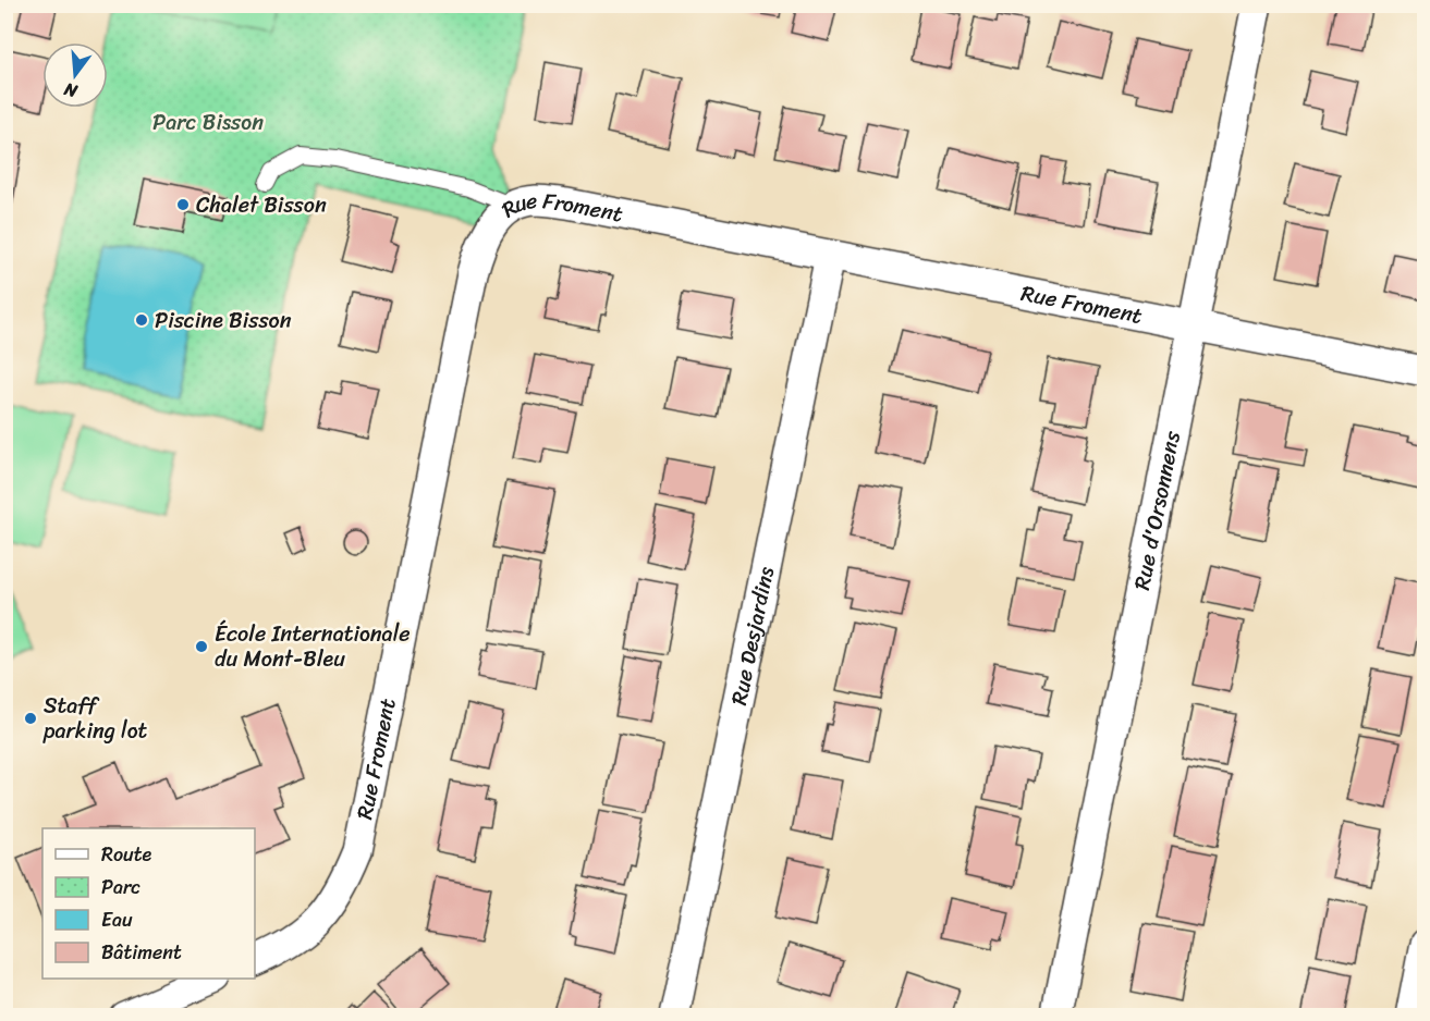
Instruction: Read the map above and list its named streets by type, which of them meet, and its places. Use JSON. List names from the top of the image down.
{
  "streets": {
    "street": ["Rue Froment", "Rue d'Orsonnens", "Rue Desjardins"]
  },
  "crossings": [
    ["Rue Froment", "Rue d'Orsonnens"],
    ["Rue Froment", "Rue Desjardins"]
  ],
  "parks": ["Parc Bisson"],
  "places": [
    "Chalet Bisson",
    "Piscine Bisson",
    "École Internationale du Mont-Bleu",
    "Staff parking lot"
  ],
  "legend": [
    "Route",
    "Parc",
    "Eau",
    "Bâtiment"
  ],
  "north": "bottom"
}
